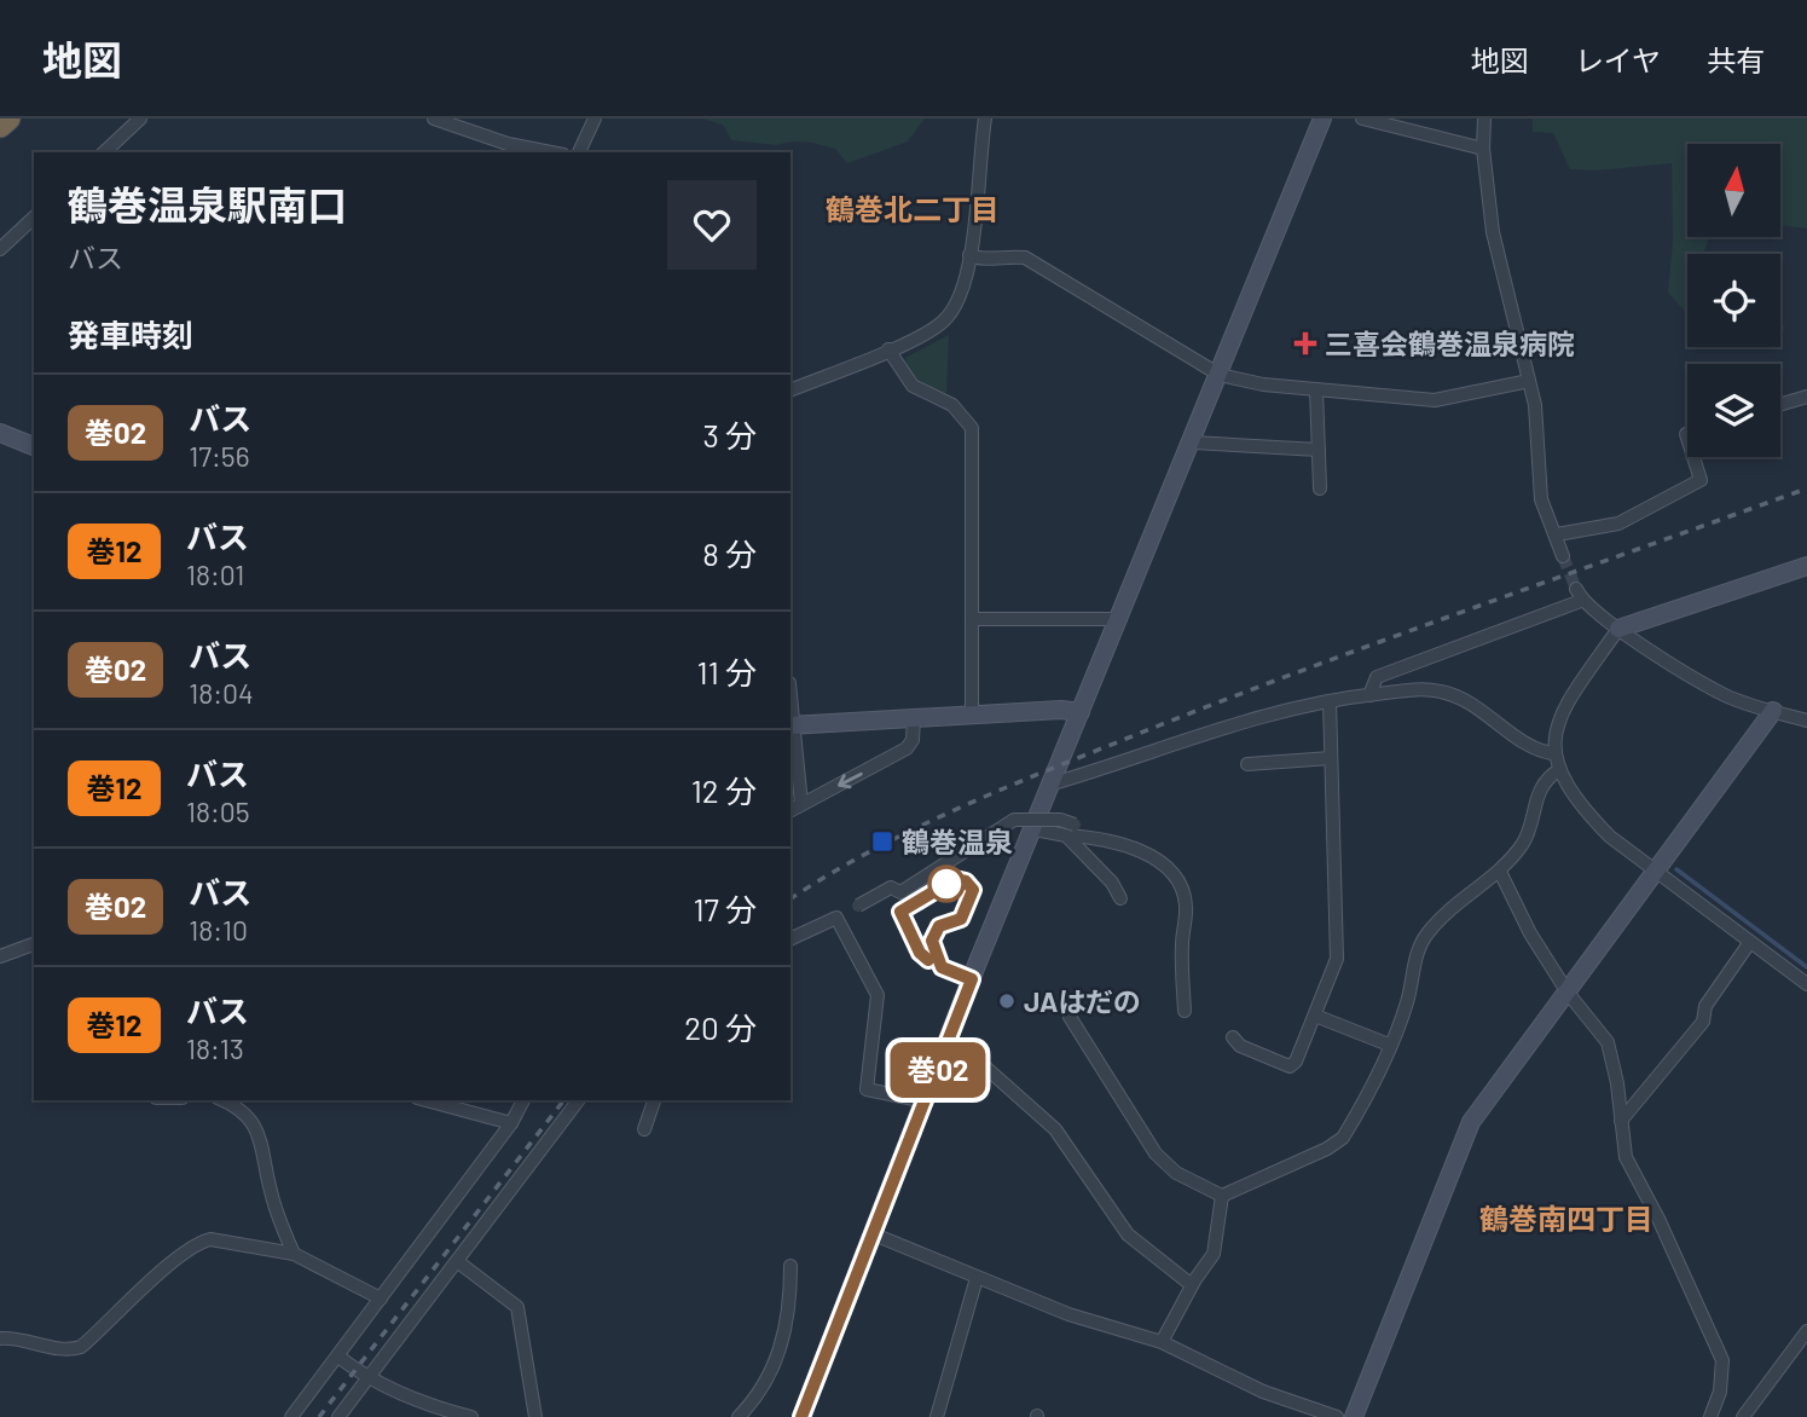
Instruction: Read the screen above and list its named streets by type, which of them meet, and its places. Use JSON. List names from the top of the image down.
{
  "districts": ["鶴巻北二丁目", "鶴巻南四丁目"],
  "places": {
    "health": ["三喜会鶴巻温泉病院"],
    "transit": ["鶴巻温泉"],
    "other": ["JAはだの"]
  },
  "lines": ["bus line 巻02"],
  "north": "top",
  "page": {
    "header": "地図",
    "nav": ["地図", "レイヤ", "共有"],
    "on_map": "巻02",
    "heading": [
      ["鶴巻温泉駅南口", "バス"],
      "発車時刻"
    ],
    "list": [
      {
        "mark": "巻02",
        "name": "バス",
        "note": "17:56",
        "value": "3 分"
      },
      {
        "mark": "巻12",
        "name": "バス",
        "note": "18:01",
        "value": "8 分"
      },
      {
        "mark": "巻02",
        "name": "バス",
        "note": "18:04",
        "value": "11 分"
      },
      {
        "mark": "巻12",
        "name": "バス",
        "note": "18:05",
        "value": "12 分"
      },
      {
        "mark": "巻02",
        "name": "バス",
        "note": "18:10",
        "value": "17 分"
      },
      {
        "mark": "巻12",
        "name": "バス",
        "note": "18:13",
        "value": "20 分"
      }
    ]
  }
}
